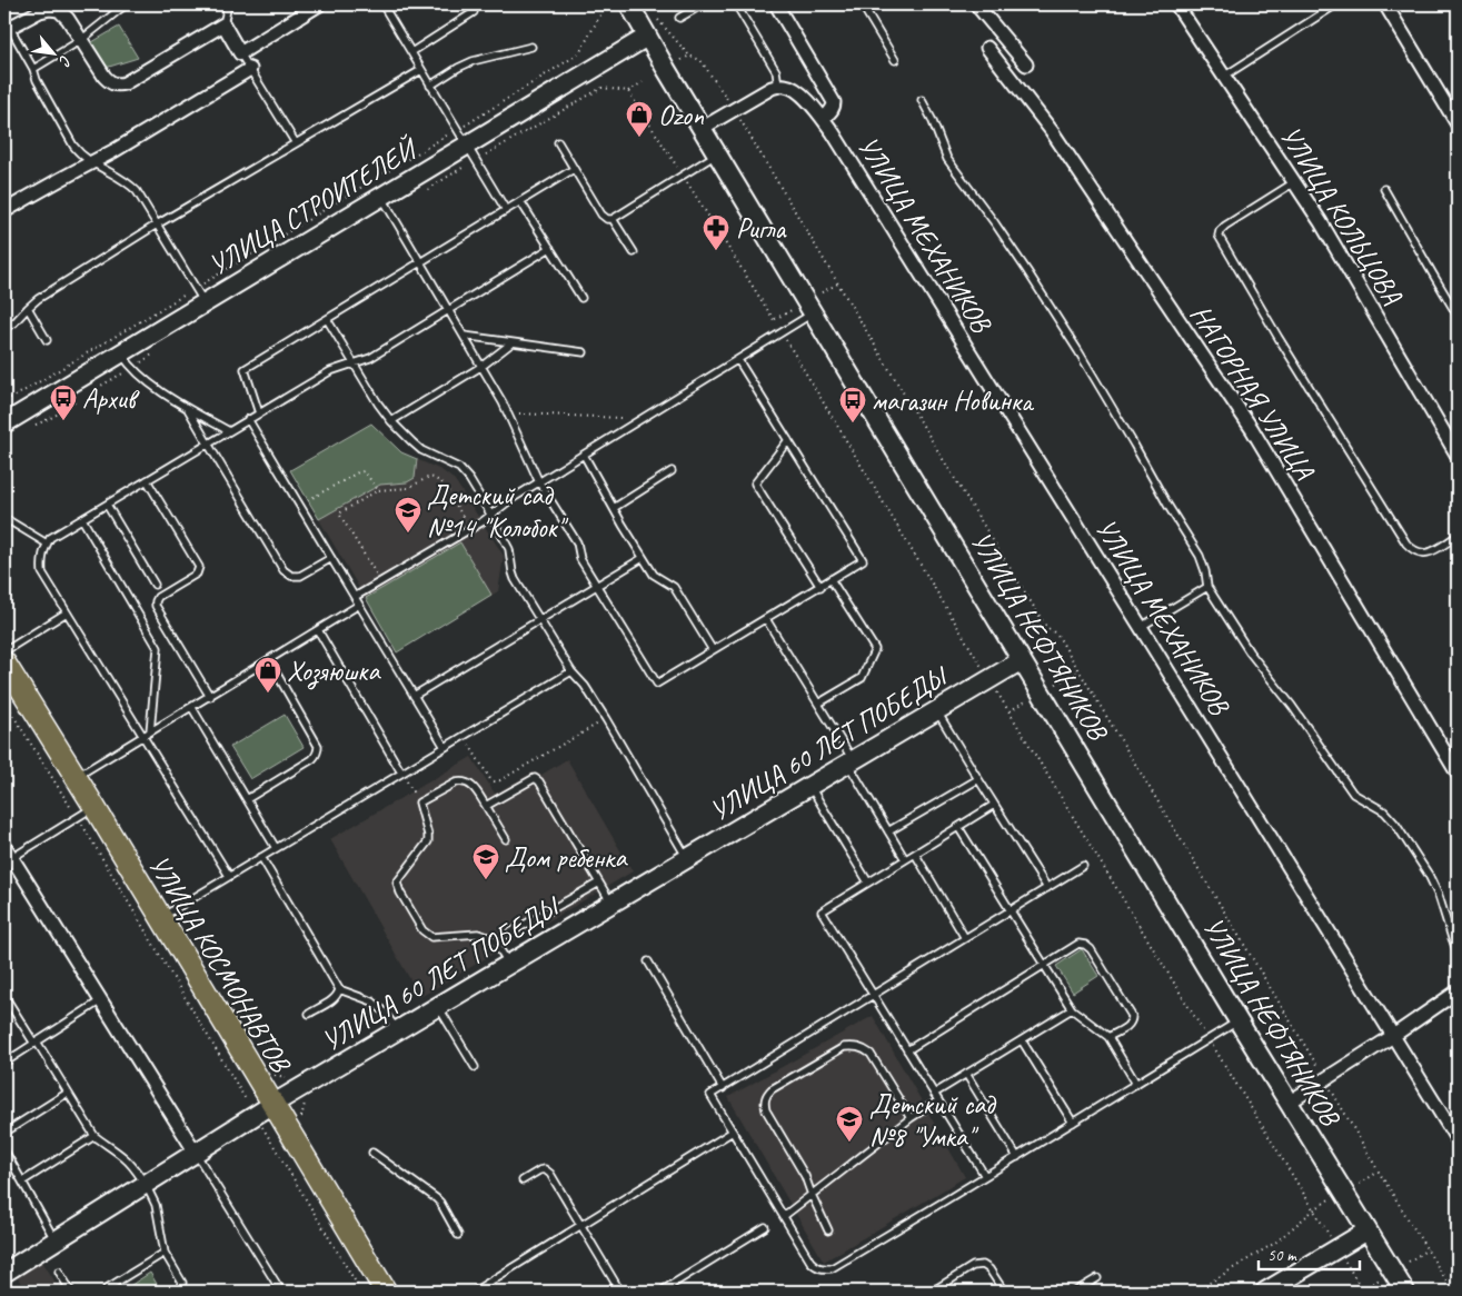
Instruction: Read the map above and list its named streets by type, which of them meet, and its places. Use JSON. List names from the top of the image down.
{
  "streets": {
    "main road": [
      "УЛИЦА СТРОИТЕЛЕЙ",
      "УЛИЦА НЕФТЯНИКОВ",
      "УЛИЦА 60 ЛЕТ ПОБЕДЫ",
      "УЛИЦА КОСМОНАВТОВ"
    ],
    "street": ["УЛИЦА КОЛЬЦОВА", "УЛИЦА МЕХАНИКОВ", "НАГОРНАЯ УЛИЦА"]
  },
  "crossings": [
    ["УЛИЦА СТРОИТЕЛЕЙ", "УЛИЦА НЕФТЯНИКОВ"],
    ["УЛИЦА НЕФТЯНИКОВ", "УЛИЦА 60 ЛЕТ ПОБЕДЫ"],
    ["УЛИЦА 60 ЛЕТ ПОБЕДЫ", "УЛИЦА КОСМОНАВТОВ"]
  ],
  "places": {
    "shop": ["Ozon", "Хозяюшка"],
    "pharmacy": ["Ригла"],
    "bus stop": ["Архив", "магазин Новинка"],
    "school or university": ["Детский сад №14 \"Колобок\"", "Дом ребенка", "Детский сад №8 \"Умка\""]
  },
  "scale_bar": "50 m",
  "north": "bottom right"
}
